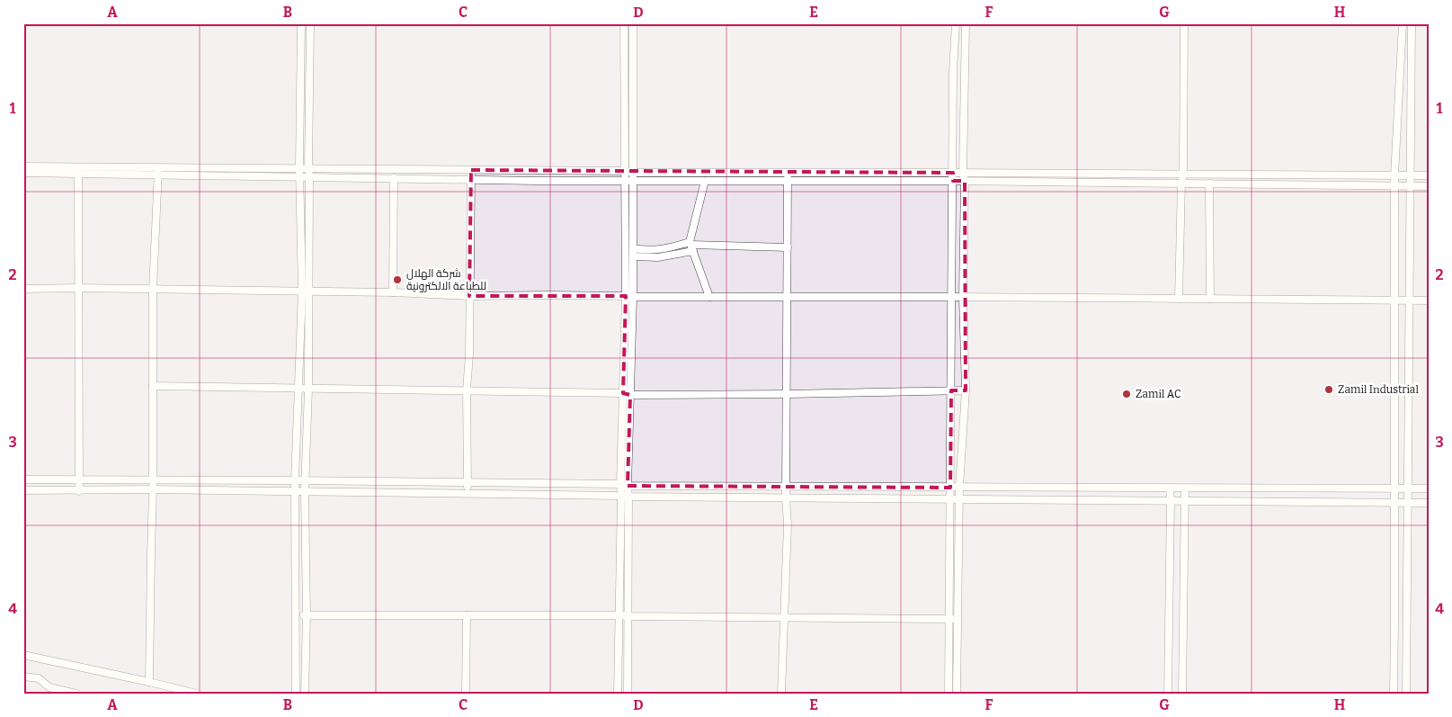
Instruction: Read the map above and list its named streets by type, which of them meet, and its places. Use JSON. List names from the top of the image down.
{
  "places": ["شركة الهلال للطباعة الالكترونية", "Zamil Industrial", "Zamil AC"],
  "grid": {
    "columns": [
      "A",
      "B",
      "C",
      "D",
      "E",
      "F",
      "G",
      "H"
    ],
    "rows": [
      "1",
      "2",
      "3",
      "4"
    ]
  }
}
